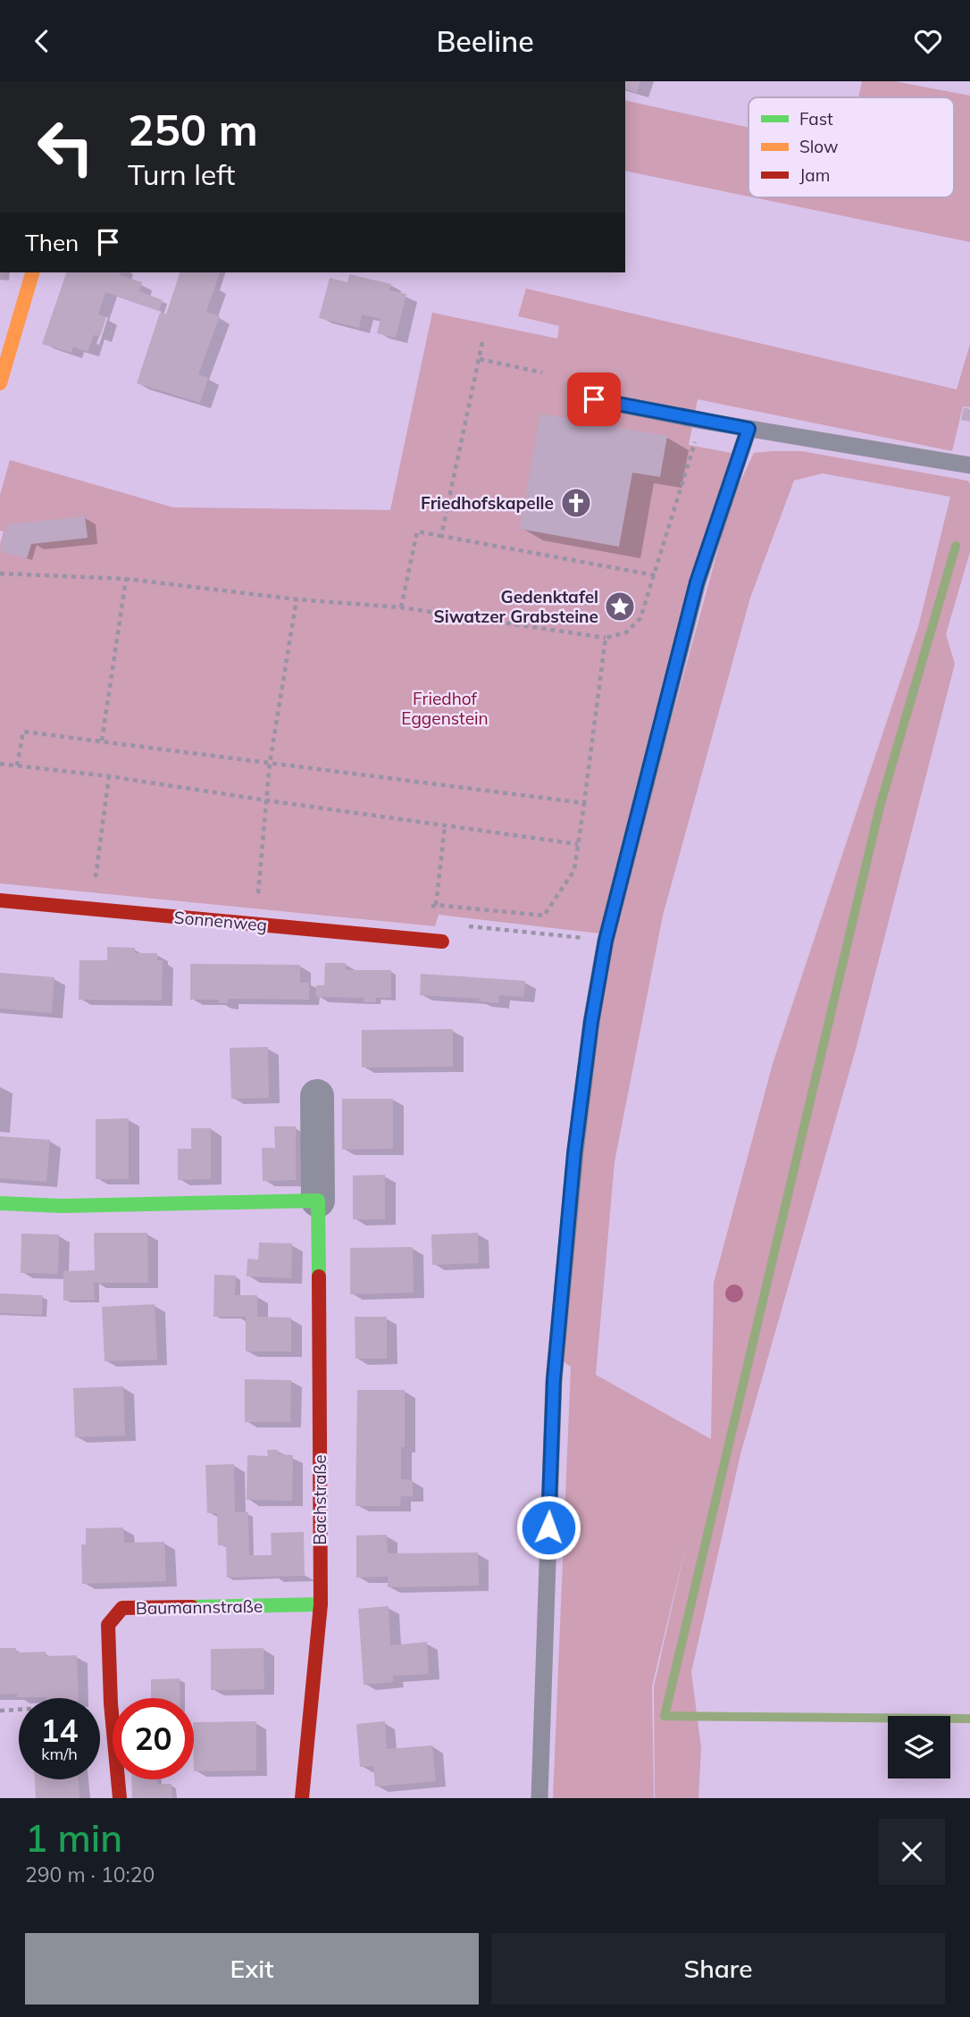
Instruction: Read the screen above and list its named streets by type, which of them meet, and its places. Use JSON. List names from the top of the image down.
{
  "streets": {
    "street": ["Sonnenweg", "Bachstraße", "Baumannstraße"]
  },
  "crossings": [
    ["Bachstraße", "Baumannstraße"]
  ],
  "parks": ["Friedhof Eggenstein"],
  "places": {
    "church": ["Friedhofskapelle"],
    "place": ["Gedenktafel Siwatzer Grabsteine"]
  },
  "legend": ["Fast", "Slow", "Jam"],
  "page": {
    "header": "Beeline",
    "turn": ["250 m", "Turn left"],
    "then": "Then",
    "speed": "14 km/h",
    "limit": "20",
    "heading": ["1 min", "290 m · 10:20"],
    "buttons": ["Exit", "Share"]
  }
}
